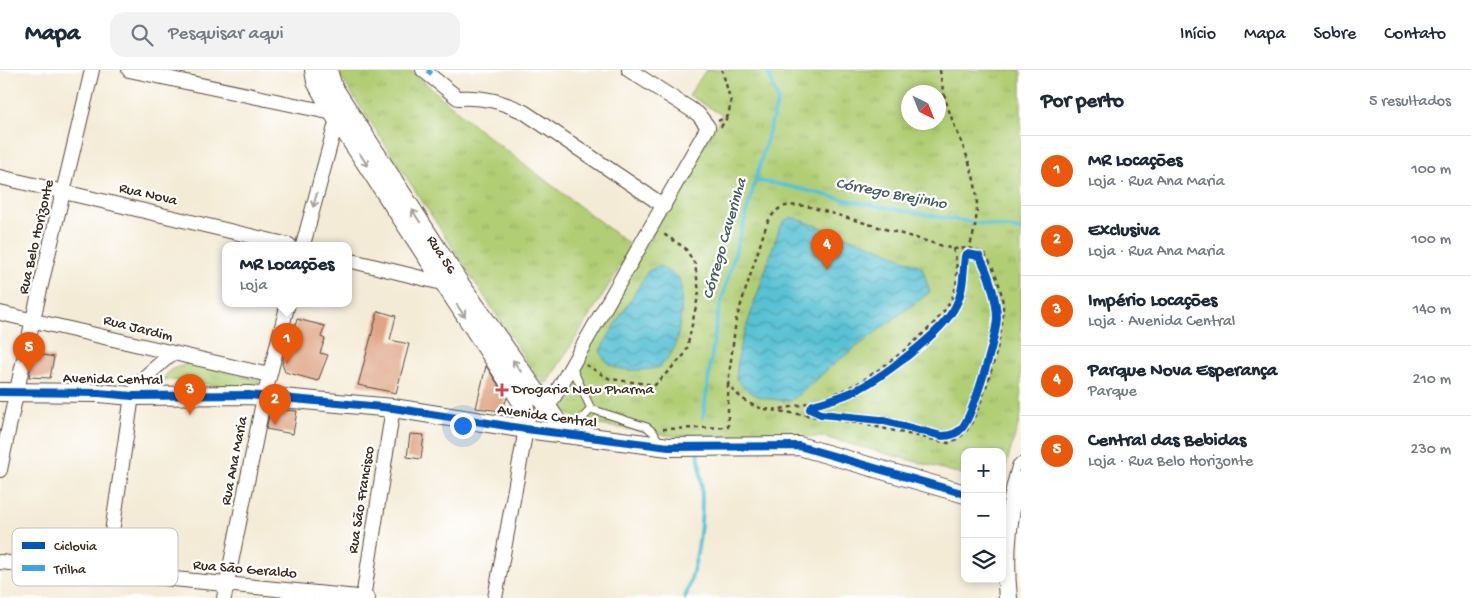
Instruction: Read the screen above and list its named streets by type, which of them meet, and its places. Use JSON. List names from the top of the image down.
{
  "streets": {
    "street": [
      "Rua Nova",
      "Rua Belo Horizonte",
      "Rua 56",
      "Rua Jardim",
      "Avenida Central",
      "Rua Ana Maria",
      "Rua São Francisco",
      "Rua São Geraldo"
    ]
  },
  "crossings": [
    ["Rua Nova", "Rua Belo Horizonte"],
    ["Rua Belo Horizonte", "Rua Jardim"],
    ["Rua Belo Horizonte", "Avenida Central"],
    ["Rua 56", "Avenida Central"],
    ["Rua Jardim", "Avenida Central"],
    ["Rua Jardim", "Rua Ana Maria"],
    ["Avenida Central", "Rua Ana Maria"],
    ["Avenida Central", "Rua São Francisco"],
    ["Rua Ana Maria", "Rua São Geraldo"],
    ["Rua São Francisco", "Rua São Geraldo"]
  ],
  "water": ["Córrego Brejinho", "Córrego Caverinha"],
  "places": {
    "health": ["Drogaria New Pharma"]
  },
  "legend": ["Ciclovia", "Trilha"],
  "north": "bottom right",
  "page": {
    "header": "Mapa",
    "search": "Pesquisar aqui",
    "nav": [
      "Início",
      "Mapa",
      "Sobre",
      "Contato"
    ],
    "heading": ["Por perto", "5 resultados"],
    "list": [
      {
        "mark": "1",
        "name": "MR Locações",
        "note": "Loja · Rua Ana Maria",
        "value": "100 m"
      },
      {
        "mark": "2",
        "name": "Exclusiva",
        "note": "Loja · Rua Ana Maria",
        "value": "100 m"
      },
      {
        "mark": "3",
        "name": "Império Locações",
        "note": "Loja · Avenida Central",
        "value": "140 m"
      },
      {
        "mark": "4",
        "name": "Parque Nova Esperança",
        "note": "Parque",
        "value": "210 m"
      },
      {
        "mark": "5",
        "name": "Central das Bebidas",
        "note": "Loja · Rua Belo Horizonte",
        "value": "230 m"
      }
    ],
    "pins": [
      "4",
      "1",
      "5",
      "3",
      "2"
    ],
    "popup": ["MR Locações", "Loja"],
    "map_buttons": ["+", "−"]
  }
}
